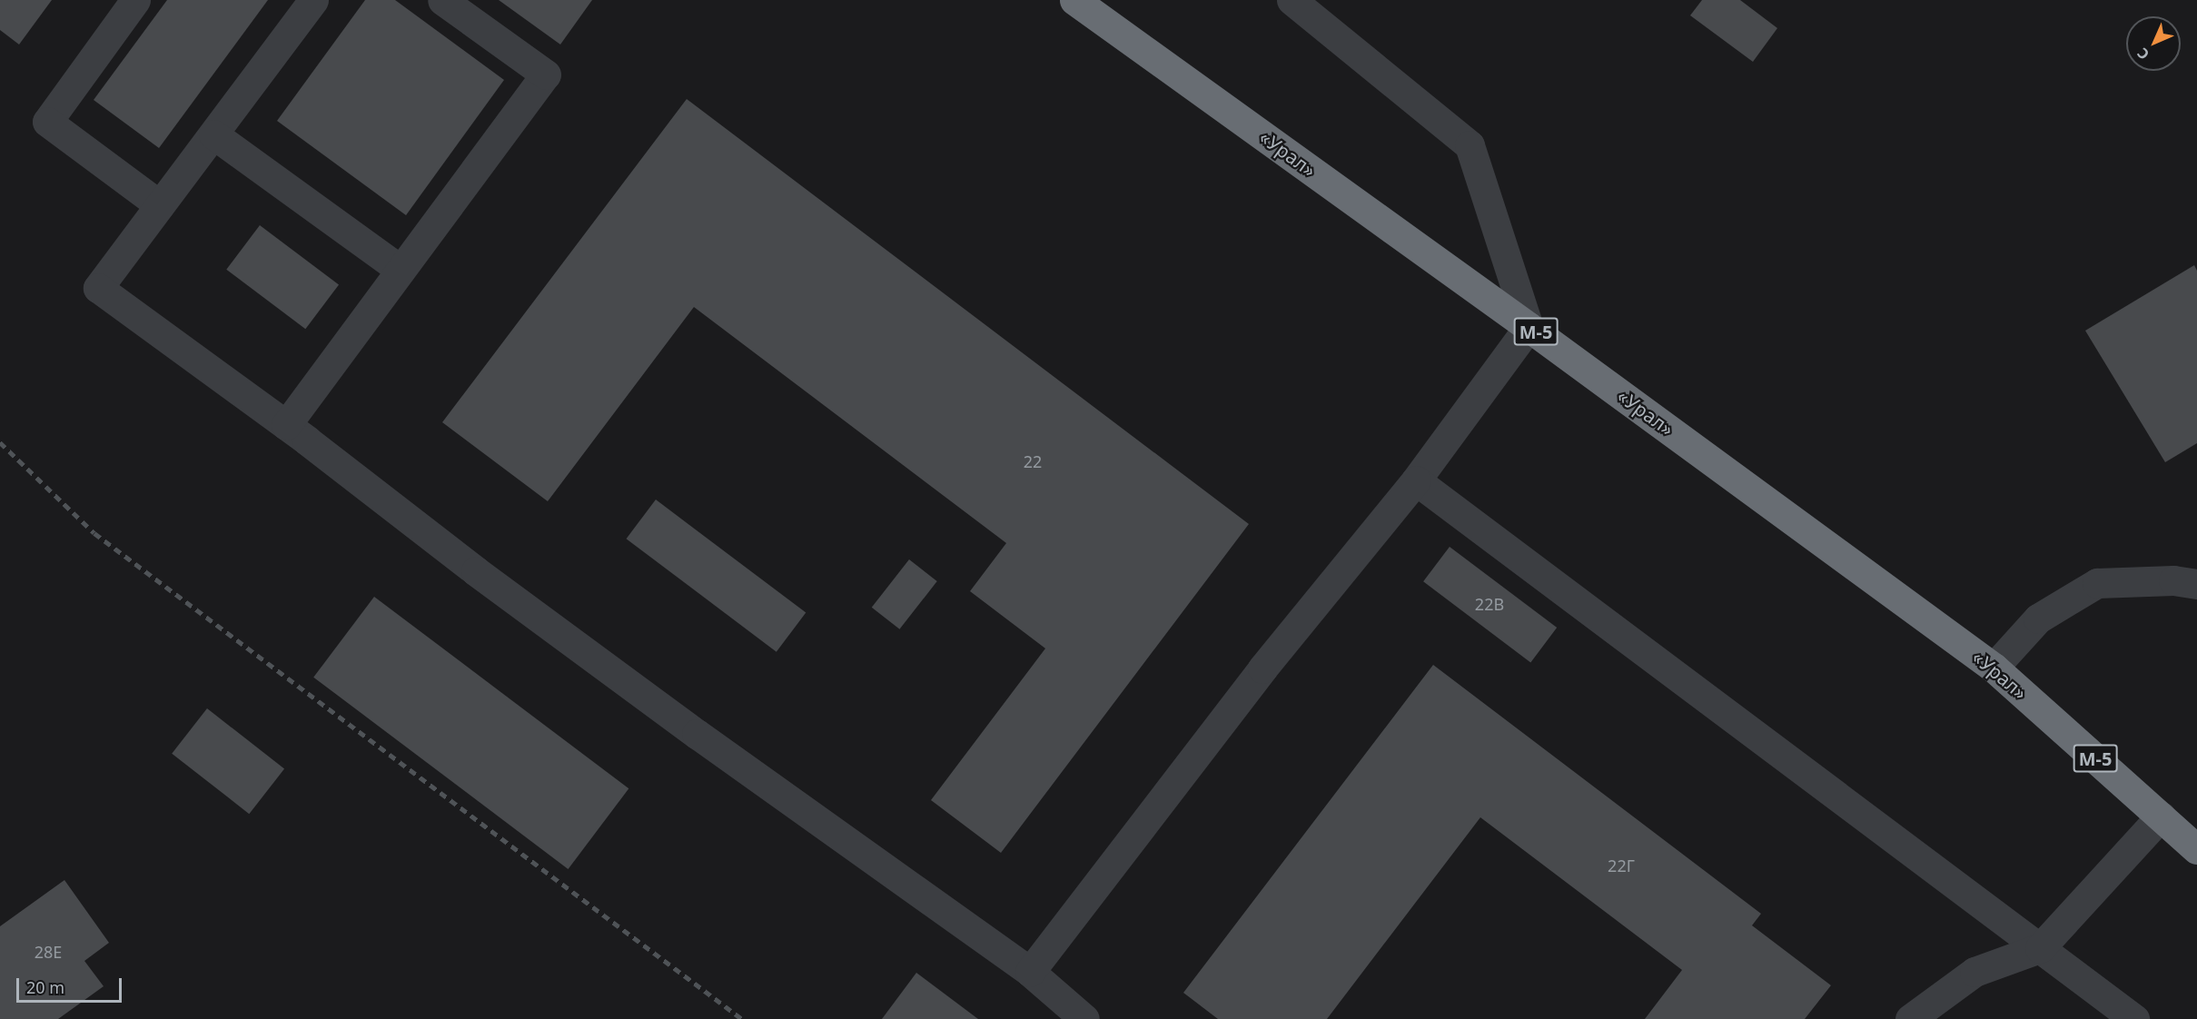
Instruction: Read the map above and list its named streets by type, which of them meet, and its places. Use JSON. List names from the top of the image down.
{
  "streets": {
    "highway": ["«Урал»", "М-5"]
  },
  "house_numbers": [
    "22",
    "22В",
    "22Г",
    "28Е"
  ],
  "scale_bar": "20 m",
  "north": "bottom left"
}
